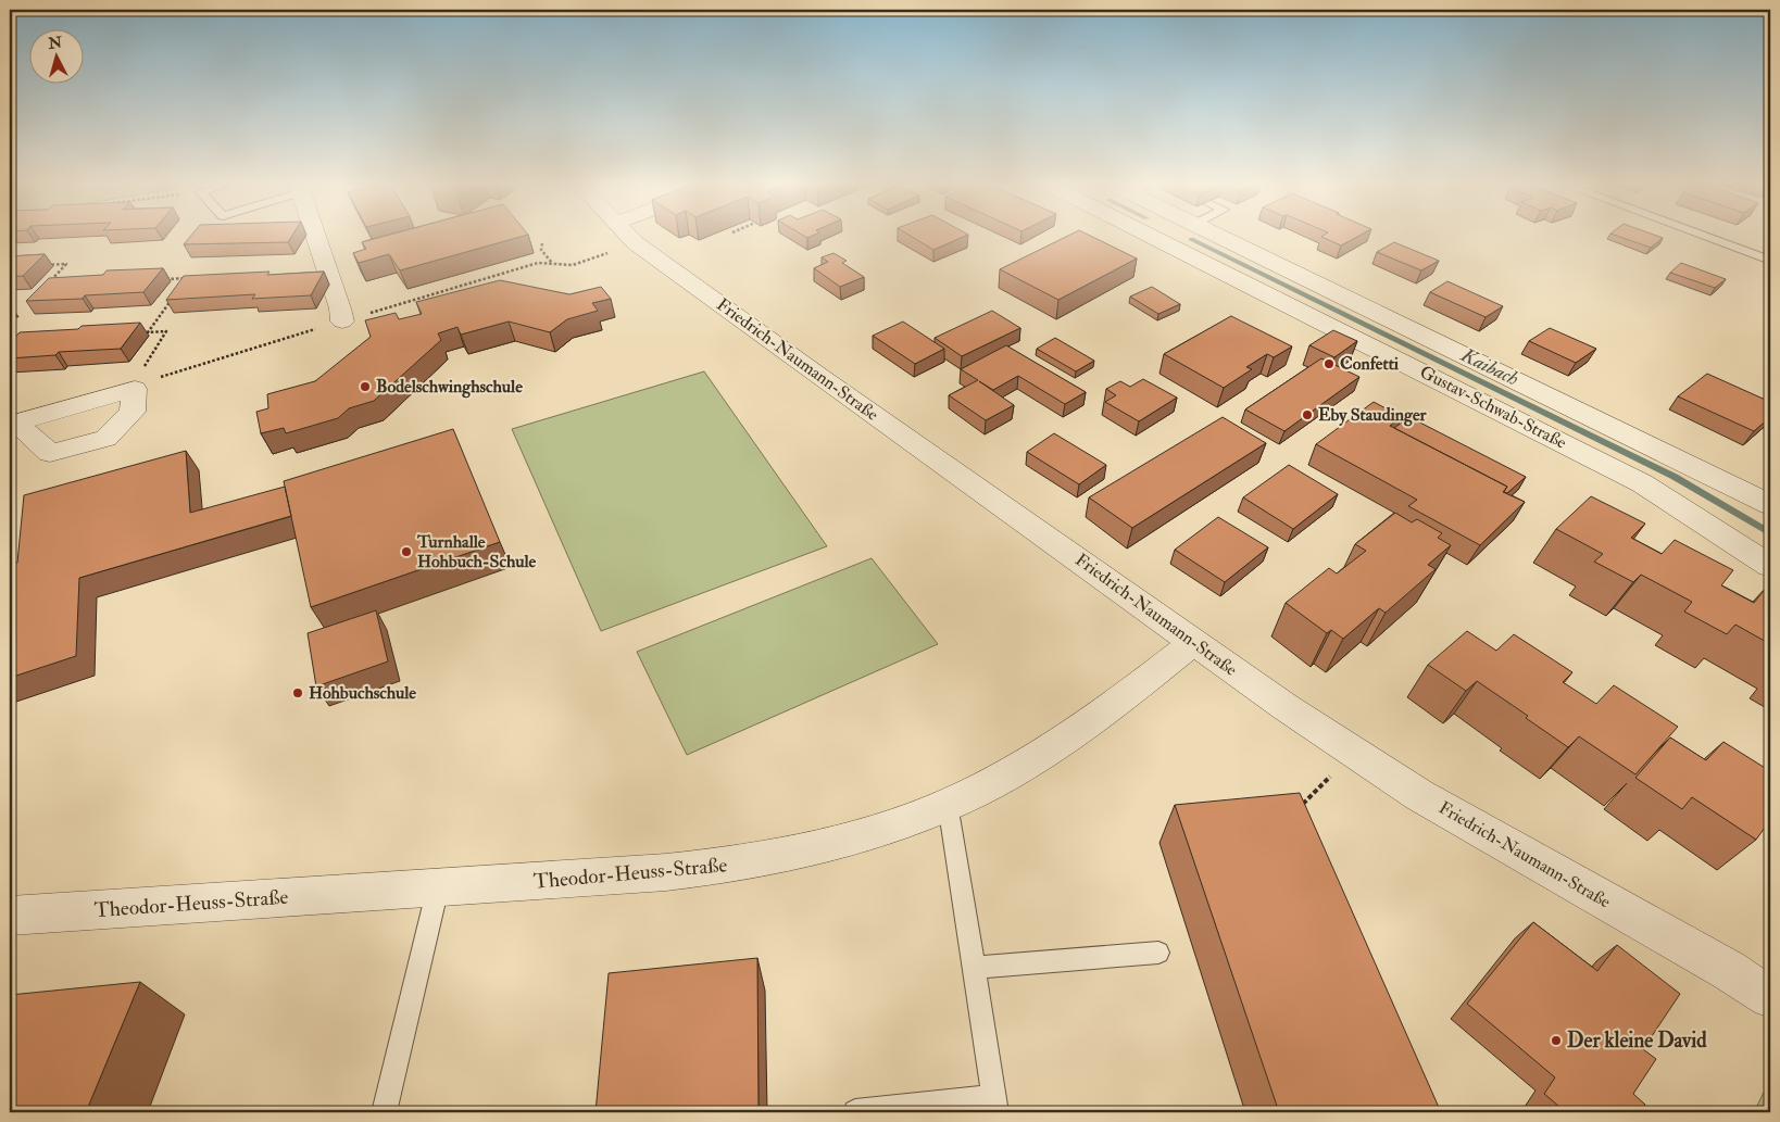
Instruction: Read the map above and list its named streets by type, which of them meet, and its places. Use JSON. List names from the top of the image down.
{
  "streets": {
    "street": ["Friedrich-Naumann-Straße", "Gustav-Schwab-Straße", "Theodor-Heuss-Straße"]
  },
  "crossings": [
    ["Friedrich-Naumann-Straße", "Theodor-Heuss-Straße"]
  ],
  "water": ["Kaibach"],
  "places": [
    "Confetti",
    "Bodelschwinghschule",
    "Eby Staudinger",
    "Turnhalle Hohbuch-Schule",
    "Hohbuchschule",
    "Der kleine David"
  ],
  "north": "top"
}
